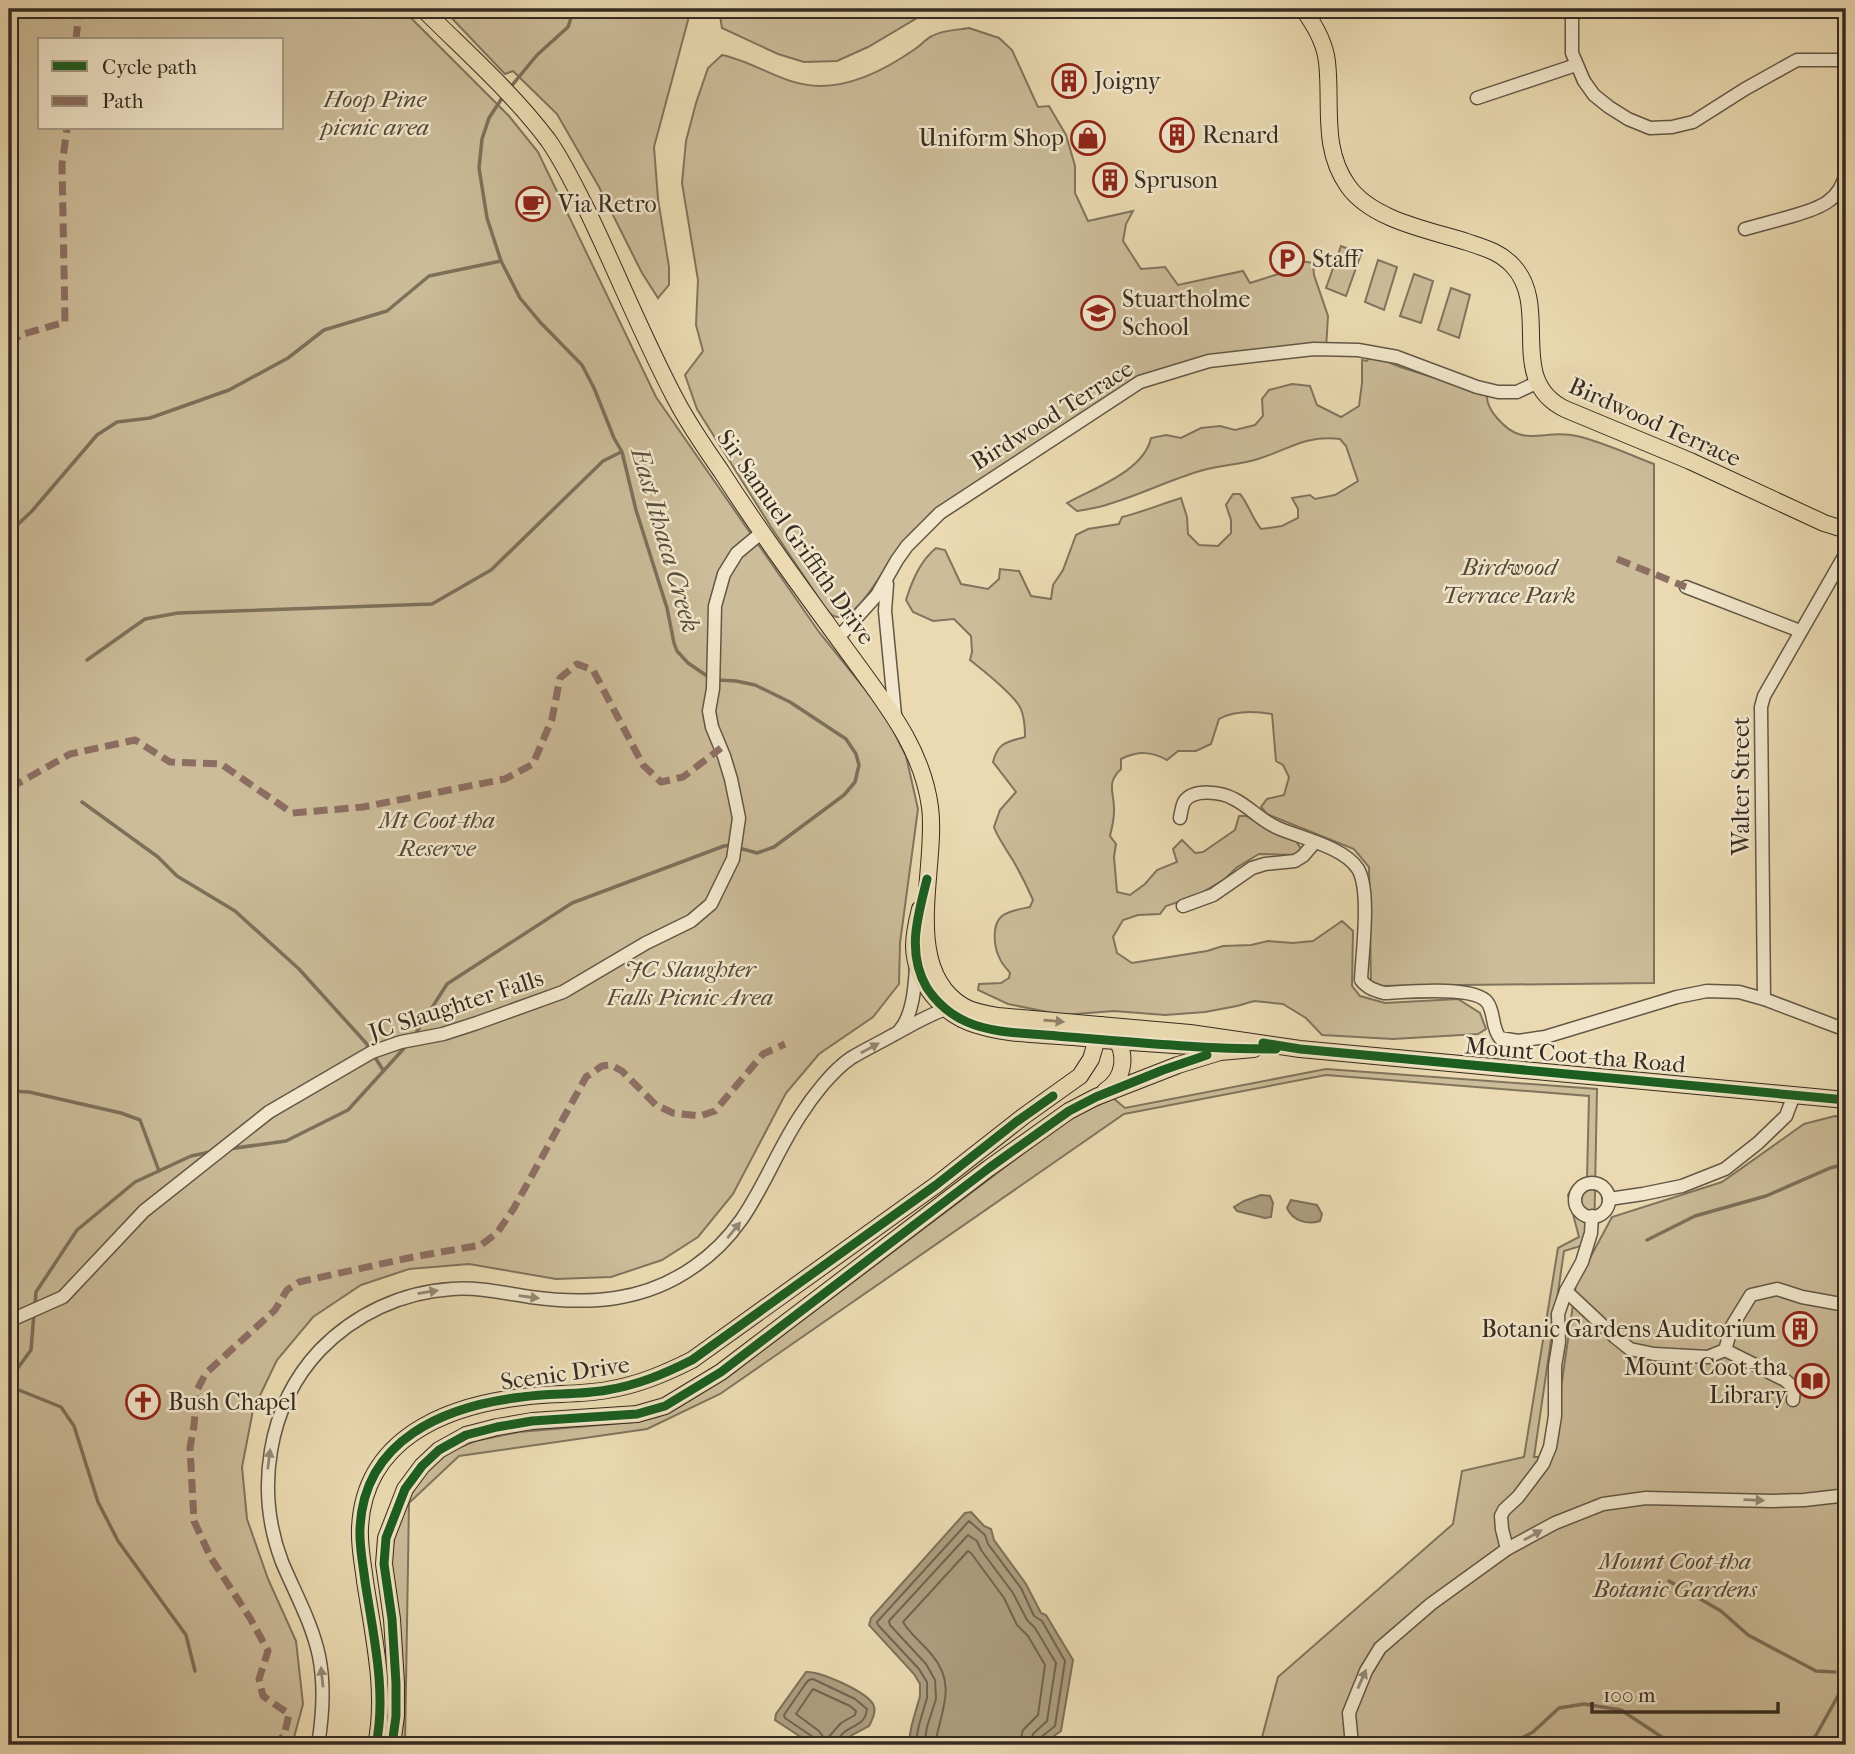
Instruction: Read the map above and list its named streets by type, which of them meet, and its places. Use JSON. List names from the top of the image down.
{
  "streets": {
    "main road": [
      "Birdwood Terrace",
      "Sir Samuel Griffith Drive",
      "Mount Coot-tha Road",
      "Scenic Drive"
    ],
    "street": ["Walter Street", "JC Slaughter Falls"]
  },
  "crossings": [
    ["Birdwood Terrace", "Sir Samuel Griffith Drive"],
    ["Sir Samuel Griffith Drive", "JC Slaughter Falls"],
    ["Mount Coot-tha Road", "Scenic Drive"]
  ],
  "water": ["East Ithaca Creek"],
  "parks": [
    "Hoop Pine picnic area",
    "Birdwood Terrace Park",
    "Mt Coot-tha Reserve",
    "JC Slaughter Falls Picnic Area",
    "Mount Coot-tha Botanic Gardens"
  ],
  "places": {
    "building": [
      "Joigny",
      "Renard",
      "Spruson",
      "Botanic Gardens Auditorium"
    ],
    "shop": ["Uniform Shop"],
    "cafe": ["Via Retro"],
    "parking": ["Staff"],
    "school or university": ["Stuartholme School"],
    "library": ["Mount Coot-tha Library"],
    "church": ["Bush Chapel"]
  },
  "legend": ["Cycle path", "Path"],
  "scale_bar": "100 m"
}
